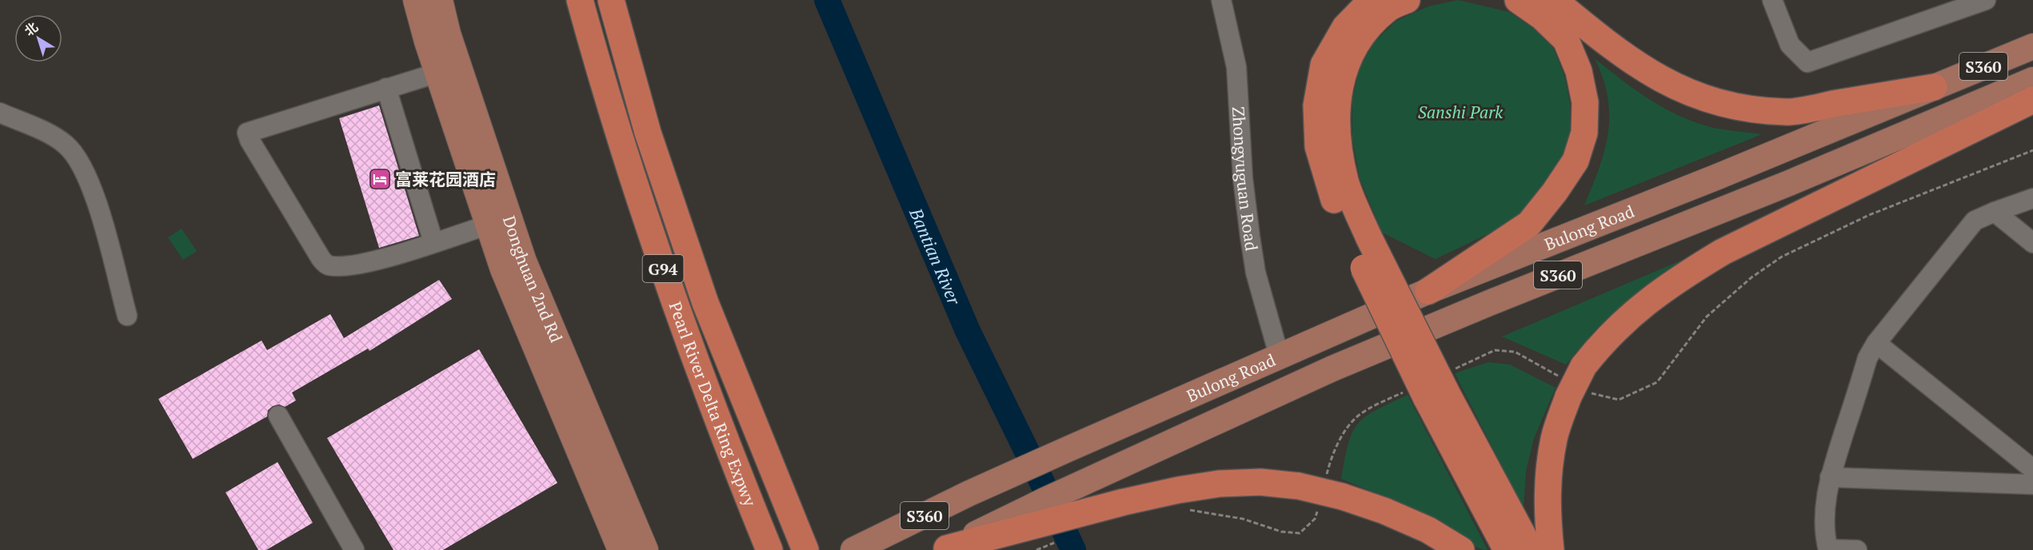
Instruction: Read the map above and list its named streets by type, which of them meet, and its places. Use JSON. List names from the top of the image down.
{
  "streets": {
    "highway": ["G94", "Pearl River Delta Ring Expwy"],
    "main road": ["S360", "Bulong Road", "Donghuan 2nd Rd"],
    "street": ["Zhongyuguan Road"]
  },
  "crossings": [
    ["Zhongyuguan Road", "Bulong Road"]
  ],
  "water": ["Bantian River"],
  "parks": ["Sanshi Park"],
  "places": {
    "hotel": ["富莱花园酒店"]
  },
  "north": "top left"
}
